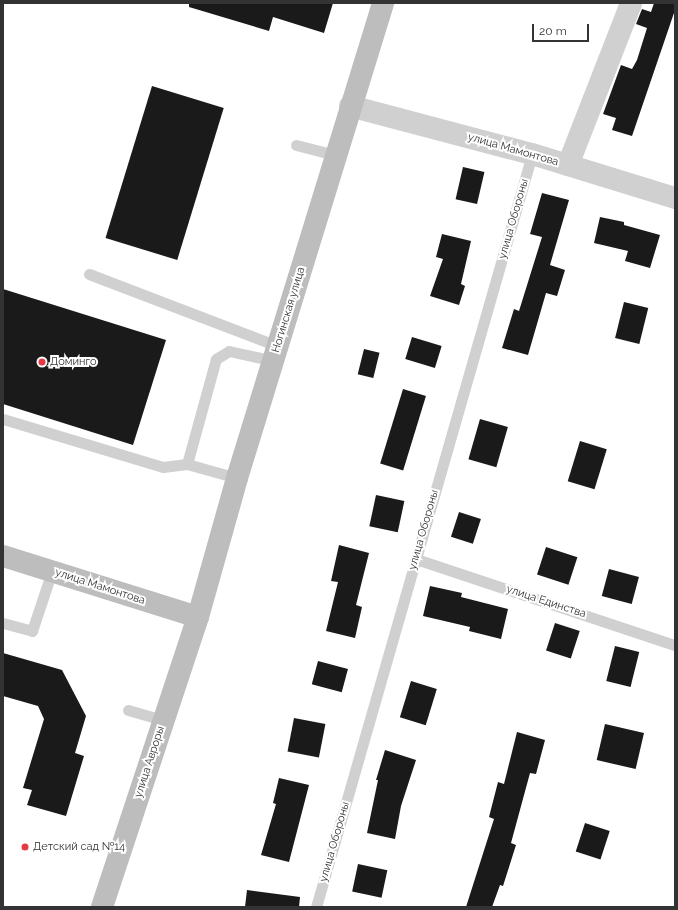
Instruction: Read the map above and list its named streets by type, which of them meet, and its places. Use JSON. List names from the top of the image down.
{
  "streets": {
    "street": ["улица Мамонтова", "Ногинская улица", "улица Авроры"],
    "lane": ["улица Обороны", "улица Единства"]
  },
  "crossings": [
    ["улица Мамонтова", "улица Обороны"],
    ["улица Мамонтова", "Ногинская улица"],
    ["улица Мамонтова", "улица Авроры"],
    ["улица Обороны", "улица Единства"],
    ["Ногинская улица", "улица Авроры"]
  ],
  "places": ["Доминго", "Детский сад №14"],
  "scale_bar": "20 m"
}
